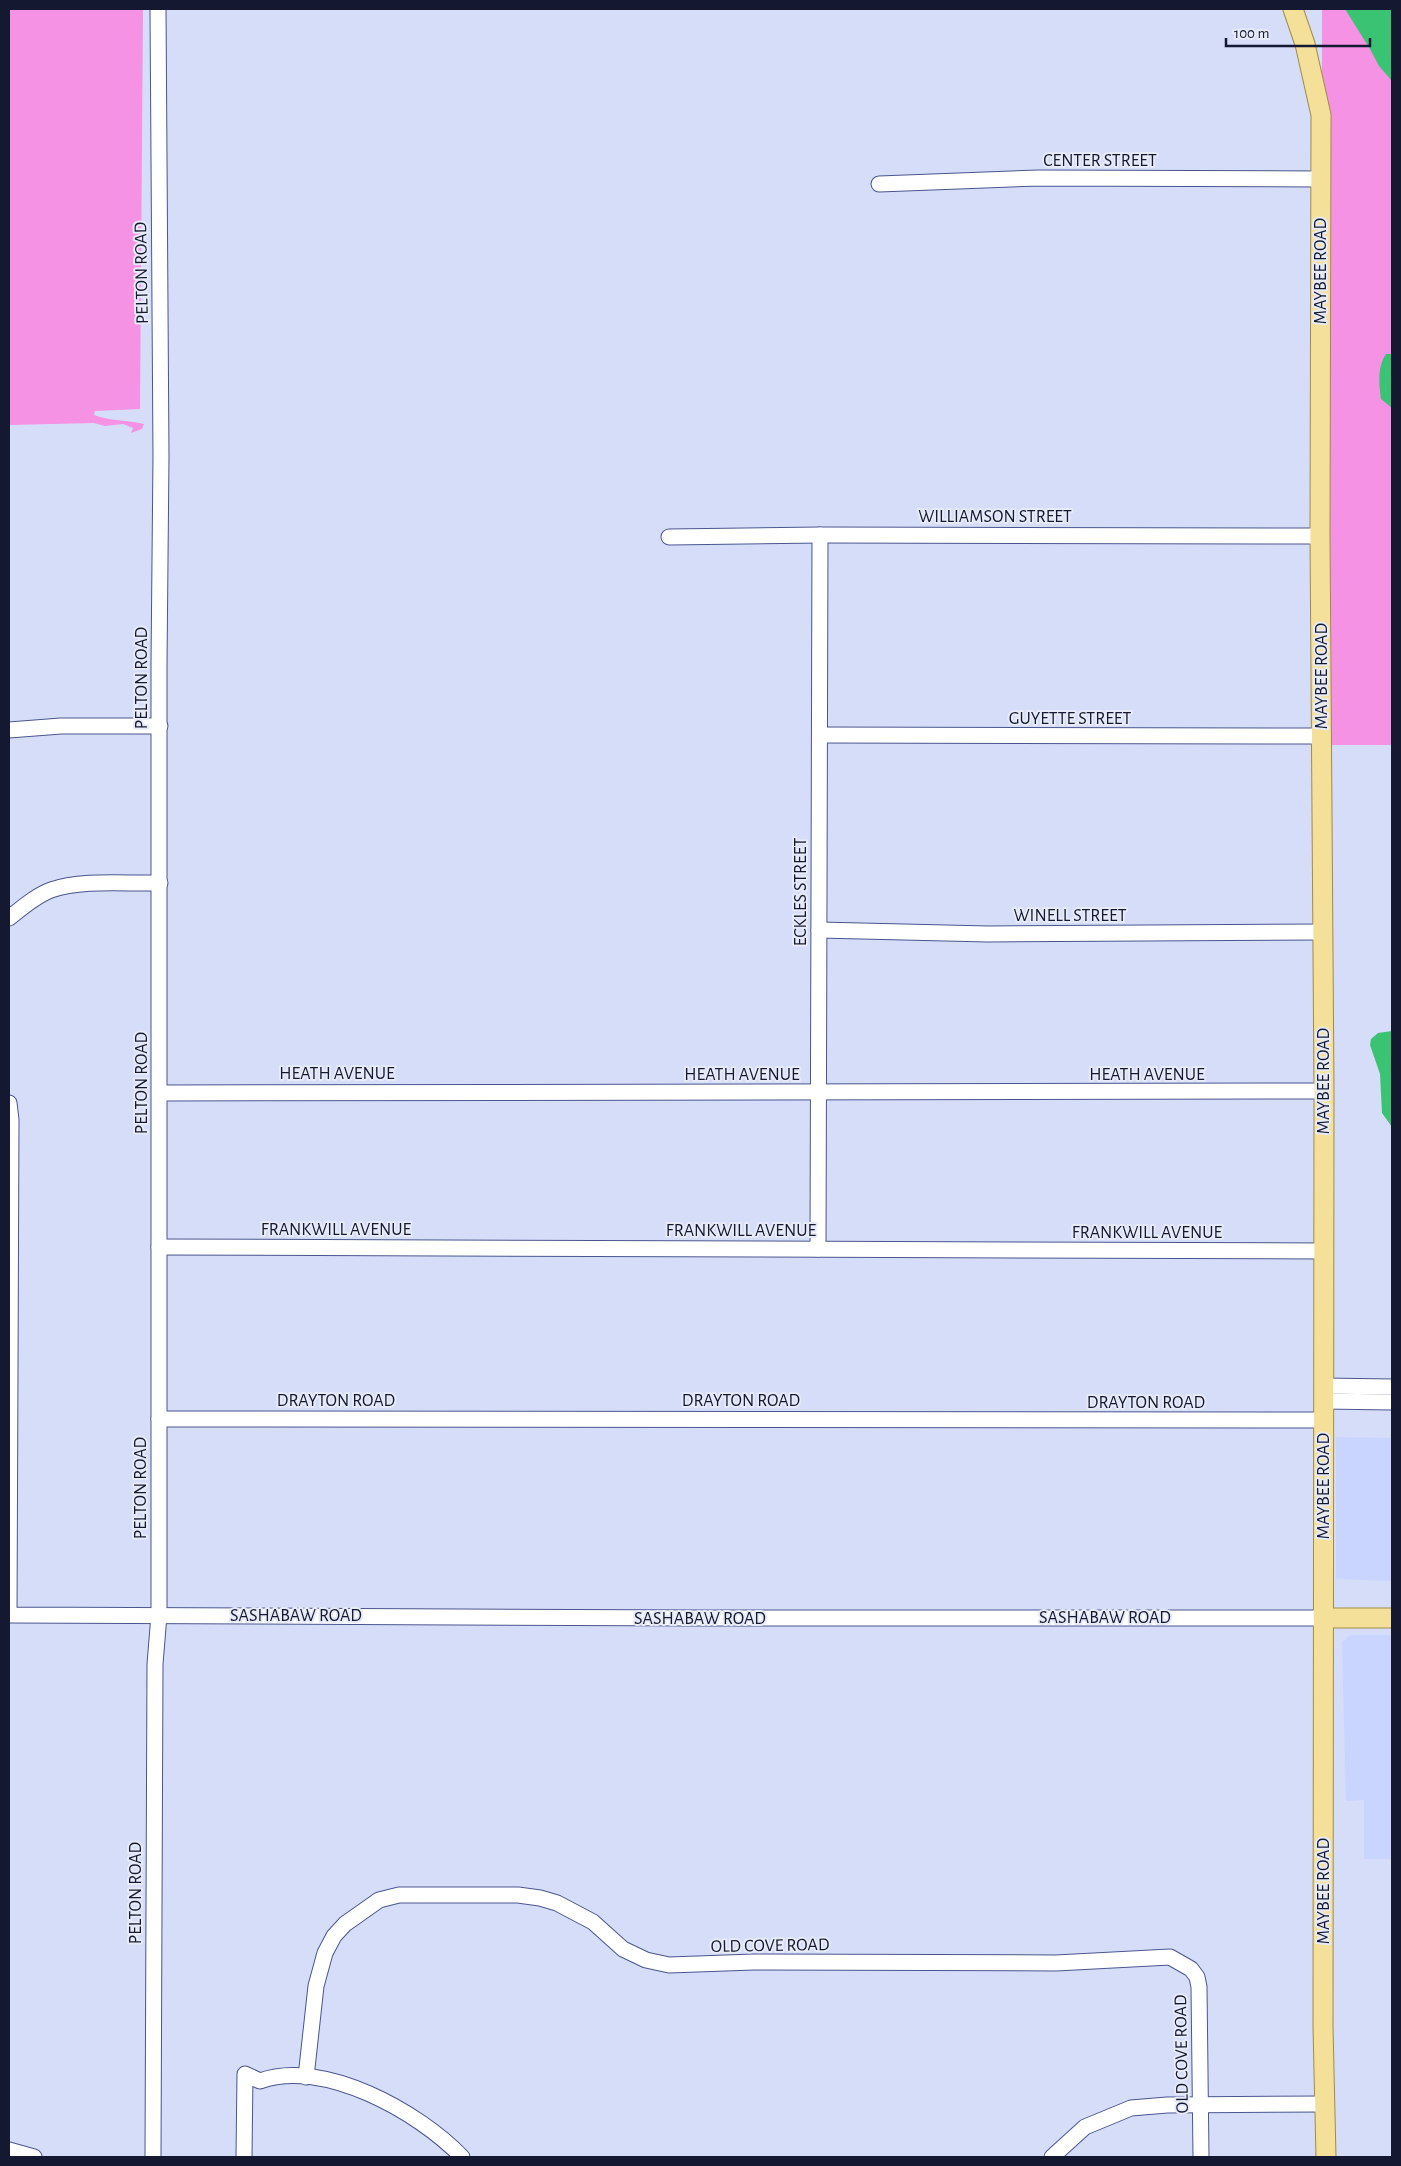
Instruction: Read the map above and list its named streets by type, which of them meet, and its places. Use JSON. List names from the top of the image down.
{
  "streets": {
    "main road": ["MAYBEE ROAD", "SASHABAW ROAD"],
    "street": [
      "CENTER STREET",
      "PELTON ROAD",
      "WILLIAMSON STREET",
      "GUYETTE STREET",
      "ECKLES STREET",
      "WINELL STREET",
      "HEATH AVENUE",
      "FRANKWILL AVENUE",
      "DRAYTON ROAD",
      "OLD COVE ROAD"
    ]
  },
  "crossings": [
    ["CENTER STREET", "MAYBEE ROAD"],
    ["MAYBEE ROAD", "WILLIAMSON STREET"],
    ["MAYBEE ROAD", "GUYETTE STREET"],
    ["MAYBEE ROAD", "WINELL STREET"],
    ["MAYBEE ROAD", "HEATH AVENUE"],
    ["MAYBEE ROAD", "FRANKWILL AVENUE"],
    ["MAYBEE ROAD", "DRAYTON ROAD"],
    ["MAYBEE ROAD", "SASHABAW ROAD"],
    ["PELTON ROAD", "HEATH AVENUE"],
    ["PELTON ROAD", "FRANKWILL AVENUE"],
    ["PELTON ROAD", "DRAYTON ROAD"],
    ["PELTON ROAD", "SASHABAW ROAD"],
    ["WILLIAMSON STREET", "ECKLES STREET"],
    ["GUYETTE STREET", "ECKLES STREET"],
    ["ECKLES STREET", "WINELL STREET"],
    ["ECKLES STREET", "HEATH AVENUE"],
    ["ECKLES STREET", "FRANKWILL AVENUE"]
  ],
  "scale_bar": "100 m"
}
